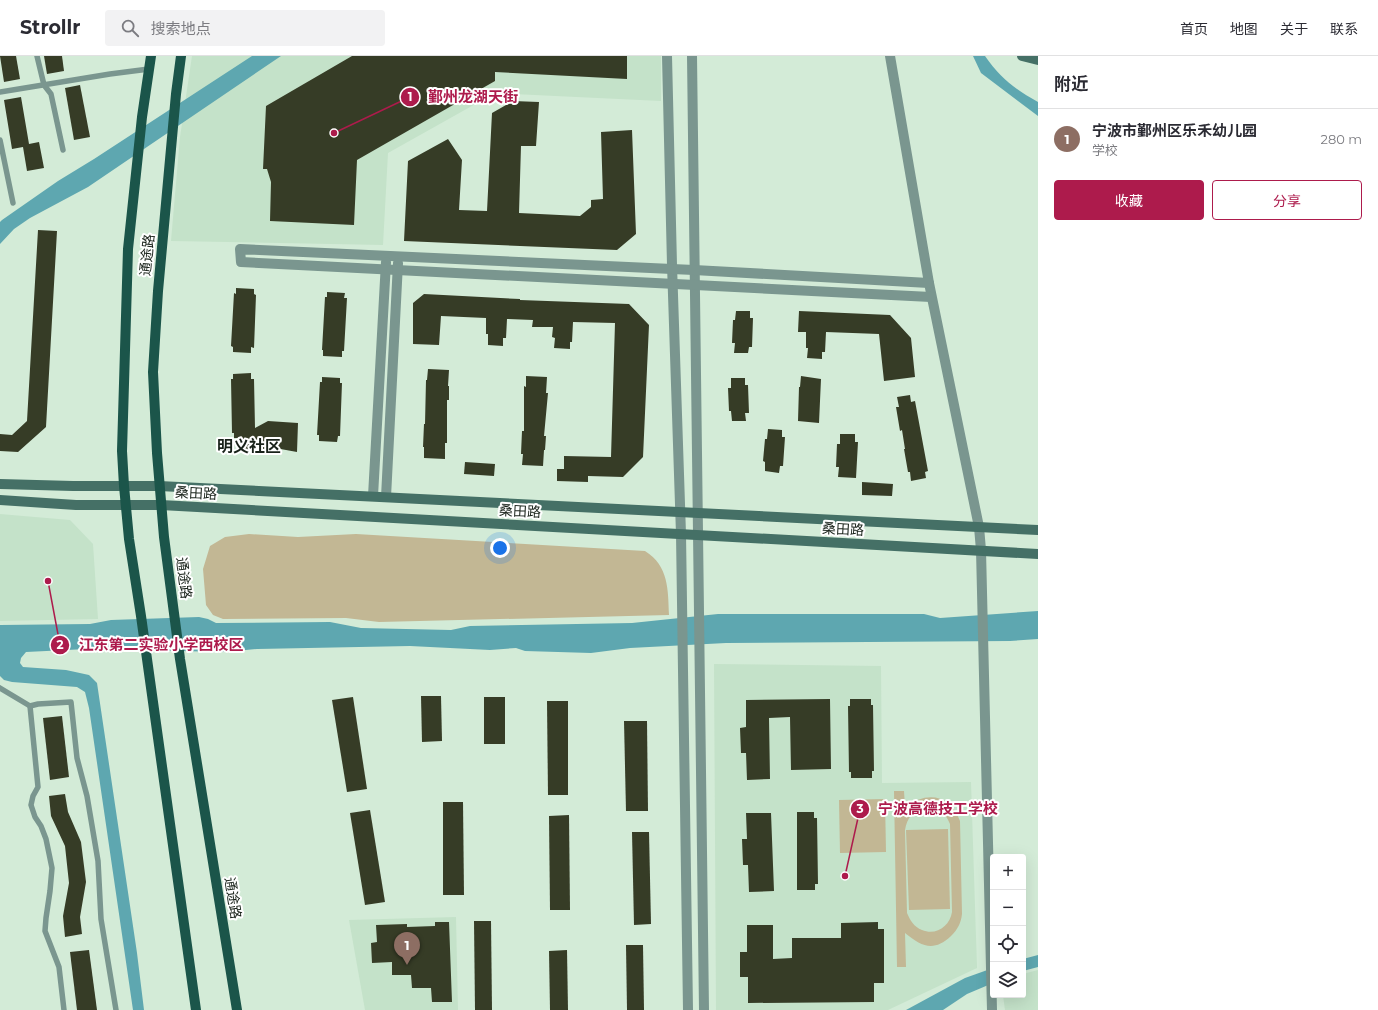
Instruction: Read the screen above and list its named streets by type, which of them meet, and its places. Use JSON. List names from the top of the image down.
{
  "streets": {
    "main road": ["通途路", "桑田路"]
  },
  "crossings": [
    ["通途路", "桑田路"]
  ],
  "districts": ["明义社区"],
  "places": ["鄞州龙湖天街", "江东第二实验小学西校区", "宁波高德技工学校"],
  "page": {
    "header": "Strollr",
    "search": "搜索地点",
    "nav": [
      "首页",
      "地图",
      "关于",
      "联系"
    ],
    "heading": "附近",
    "list": [
      {
        "mark": "1",
        "name": "宁波市鄞州区乐禾幼儿园",
        "note": "学校",
        "value": "280 m"
      }
    ],
    "buttons": ["收藏", "分享"],
    "map_buttons": ["+", "−"],
    "pins": "1"
  }
}
